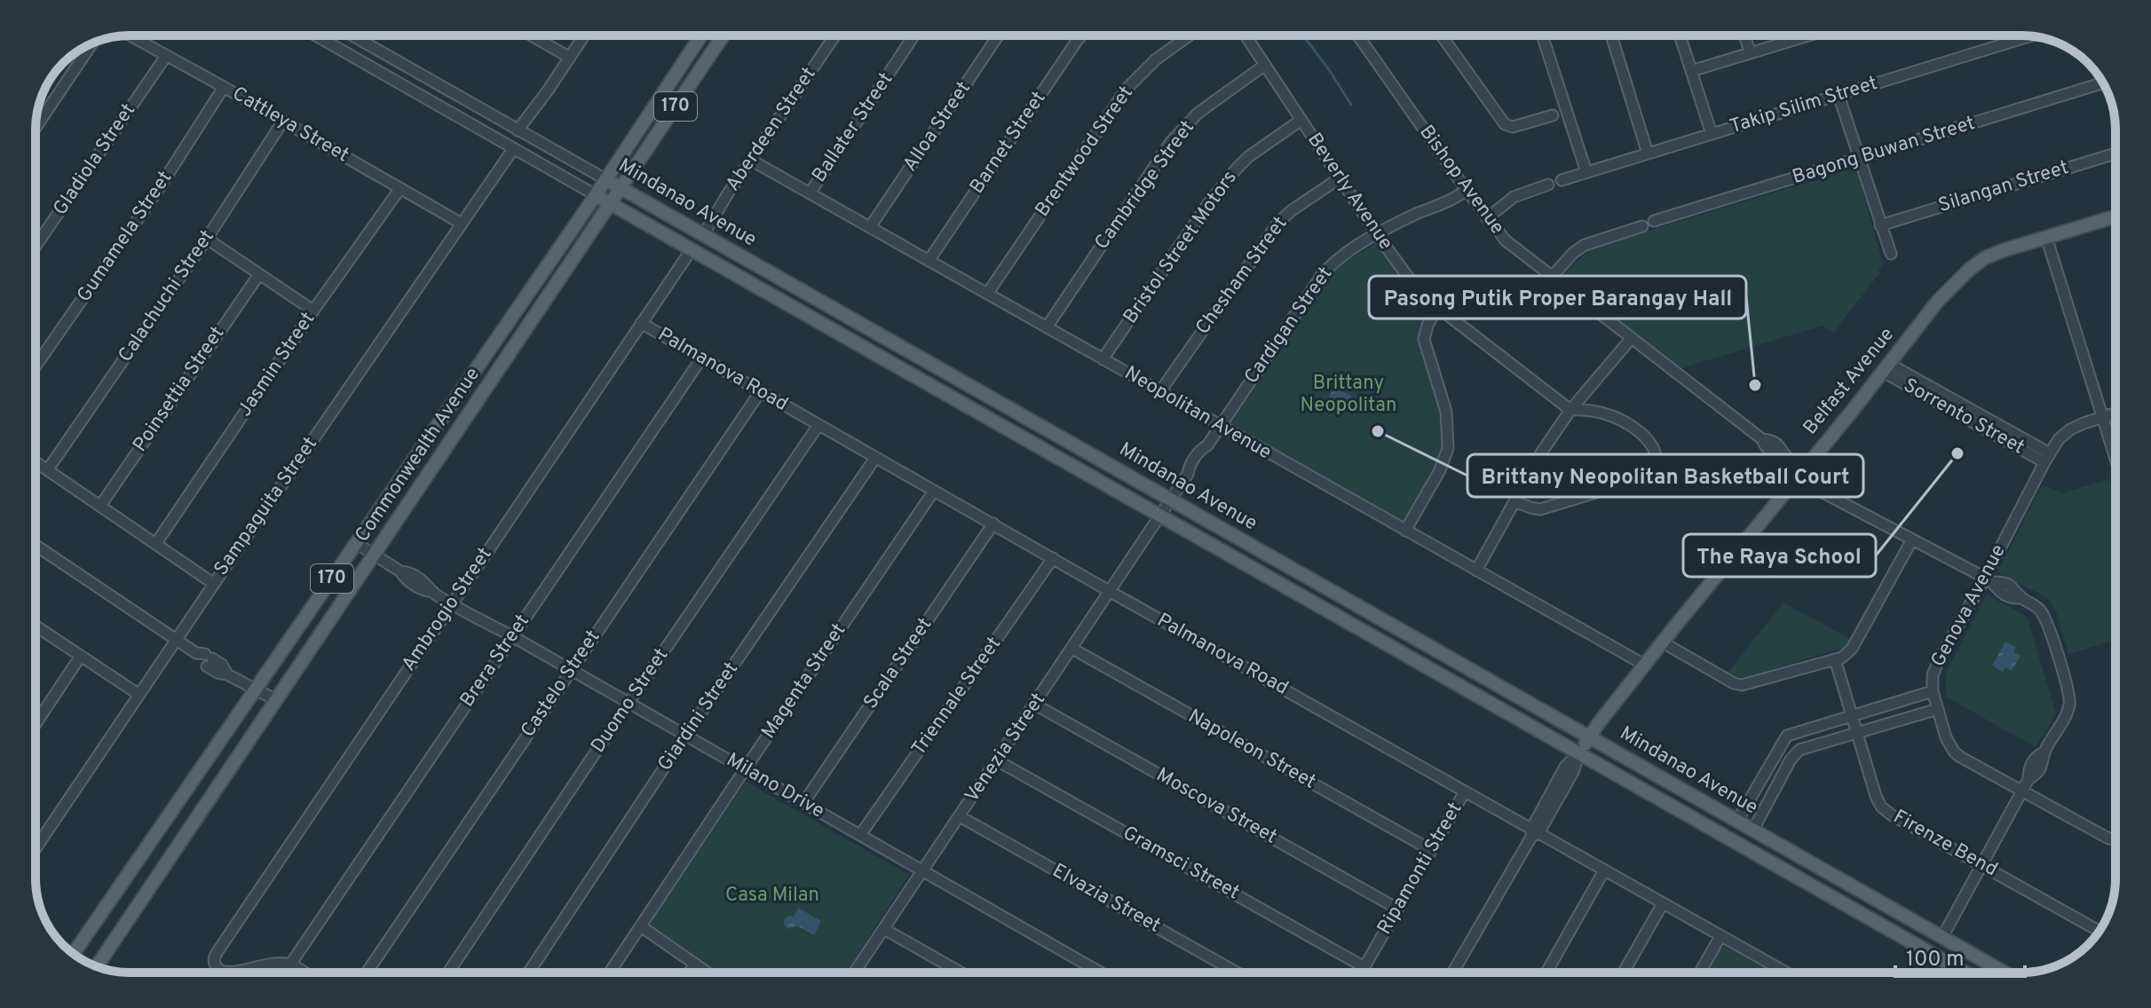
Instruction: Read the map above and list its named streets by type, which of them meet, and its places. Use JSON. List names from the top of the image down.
{
  "streets": {
    "main road": [
      "170",
      "Mindanao Avenue",
      "Belfast Avenue",
      "Commonwealth Avenue"
    ],
    "street": [
      "Takip Silim Street",
      "Cattleya Street",
      "Alloa Street",
      "Ballater Street",
      "Aberdeen Street",
      "Barnet Street",
      "Bagong Buwan Street",
      "Brentwood Street",
      "Gladiola Street",
      "Bishop Avenue",
      "Cambridge Street",
      "Silangan Street",
      "Beverly Avenue",
      "Gumamela Street",
      "Bristol Street Motors",
      "Chesham Street",
      "Calachuchi Street",
      "Cardigan Street",
      "Jasmin Street",
      "Palmanova Road",
      "Poinsettia Street",
      "Neopolitan Avenue",
      "Sorrento Street",
      "Sampaguita Street",
      "Genova Avenue",
      "Ambrogio Street",
      "Brera Street",
      "Scala Street",
      "Magenta Street",
      "Castelo Street",
      "Triennale Street",
      "Duomo Street",
      "Giardini Street",
      "Venezia Street",
      "Napoleon Street",
      "Milano Drive",
      "Moscova Street",
      "Firenze Bend",
      "Gramsci Street",
      "Ripamonti Street",
      "Elvazia Street"
    ]
  },
  "crossings": [
    ["Cattleya Street", "Gladiola Street"],
    ["Cattleya Street", "Gumamela Street"],
    ["Cattleya Street", "Calachuchi Street"],
    ["Cattleya Street", "Jasmin Street"],
    ["Cattleya Street", "Sampaguita Street"],
    ["Alloa Street", "Neopolitan Avenue"],
    ["Ballater Street", "Neopolitan Avenue"],
    ["Aberdeen Street", "Mindanao Avenue"],
    ["Aberdeen Street", "Neopolitan Avenue"],
    ["Barnet Street", "Neopolitan Avenue"],
    ["Brentwood Street", "Neopolitan Avenue"],
    ["Bishop Avenue", "Mindanao Avenue"],
    ["Bishop Avenue", "Cardigan Street"],
    ["Bishop Avenue", "Belfast Avenue"],
    ["Bishop Avenue", "Genova Avenue"],
    ["Bishop Avenue", "Firenze Bend"],
    ["Cambridge Street", "Beverly Avenue"],
    ["Cambridge Street", "Neopolitan Avenue"],
    ["Beverly Avenue", "Bristol Street Motors"],
    ["Beverly Avenue", "Chesham Street"],
    ["Beverly Avenue", "Cardigan Street"],
    ["Mindanao Avenue", "Cardigan Street"],
    ["Mindanao Avenue", "Belfast Avenue"],
    ["Mindanao Avenue", "Commonwealth Avenue"],
    ["Mindanao Avenue", "Sampaguita Street"],
    ["Mindanao Avenue", "Ambrogio Street"],
    ["Mindanao Avenue", "Venezia Street"],
    ["Bristol Street Motors", "Neopolitan Avenue"],
    ["Chesham Street", "Neopolitan Avenue"],
    ["Cardigan Street", "Neopolitan Avenue"],
    ["Cardigan Street", "Venezia Street"],
    ["Palmanova Road", "Ambrogio Street"],
    ["Palmanova Road", "Brera Street"],
    ["Palmanova Road", "Scala Street"],
    ["Palmanova Road", "Magenta Street"],
    ["Palmanova Road", "Castelo Street"],
    ["Palmanova Road", "Triennale Street"],
    ["Palmanova Road", "Duomo Street"],
    ["Palmanova Road", "Giardini Street"],
    ["Palmanova Road", "Venezia Street"],
    ["Palmanova Road", "Ripamonti Street"],
    ["Belfast Avenue", "Neopolitan Avenue"],
    ["Belfast Avenue", "Sorrento Street"],
    ["Sorrento Street", "Genova Avenue"],
    ["Commonwealth Avenue", "Milano Drive"],
    ["Ambrogio Street", "Milano Drive"],
    ["Brera Street", "Milano Drive"],
    ["Scala Street", "Milano Drive"],
    ["Magenta Street", "Milano Drive"],
    ["Castelo Street", "Milano Drive"],
    ["Triennale Street", "Milano Drive"],
    ["Duomo Street", "Milano Drive"],
    ["Giardini Street", "Milano Drive"],
    ["Venezia Street", "Napoleon Street"],
    ["Venezia Street", "Milano Drive"],
    ["Venezia Street", "Moscova Street"],
    ["Venezia Street", "Gramsci Street"],
    ["Venezia Street", "Elvazia Street"],
    ["Napoleon Street", "Ripamonti Street"],
    ["Moscova Street", "Ripamonti Street"],
    ["Gramsci Street", "Ripamonti Street"]
  ],
  "parks": ["Brittany Neopolitan", "Casa Milan"],
  "places": ["Pasong Putik Proper Barangay Hall", "Brittany Neopolitan Basketball Court", "The Raya School"],
  "scale_bar": "100 m"
}
